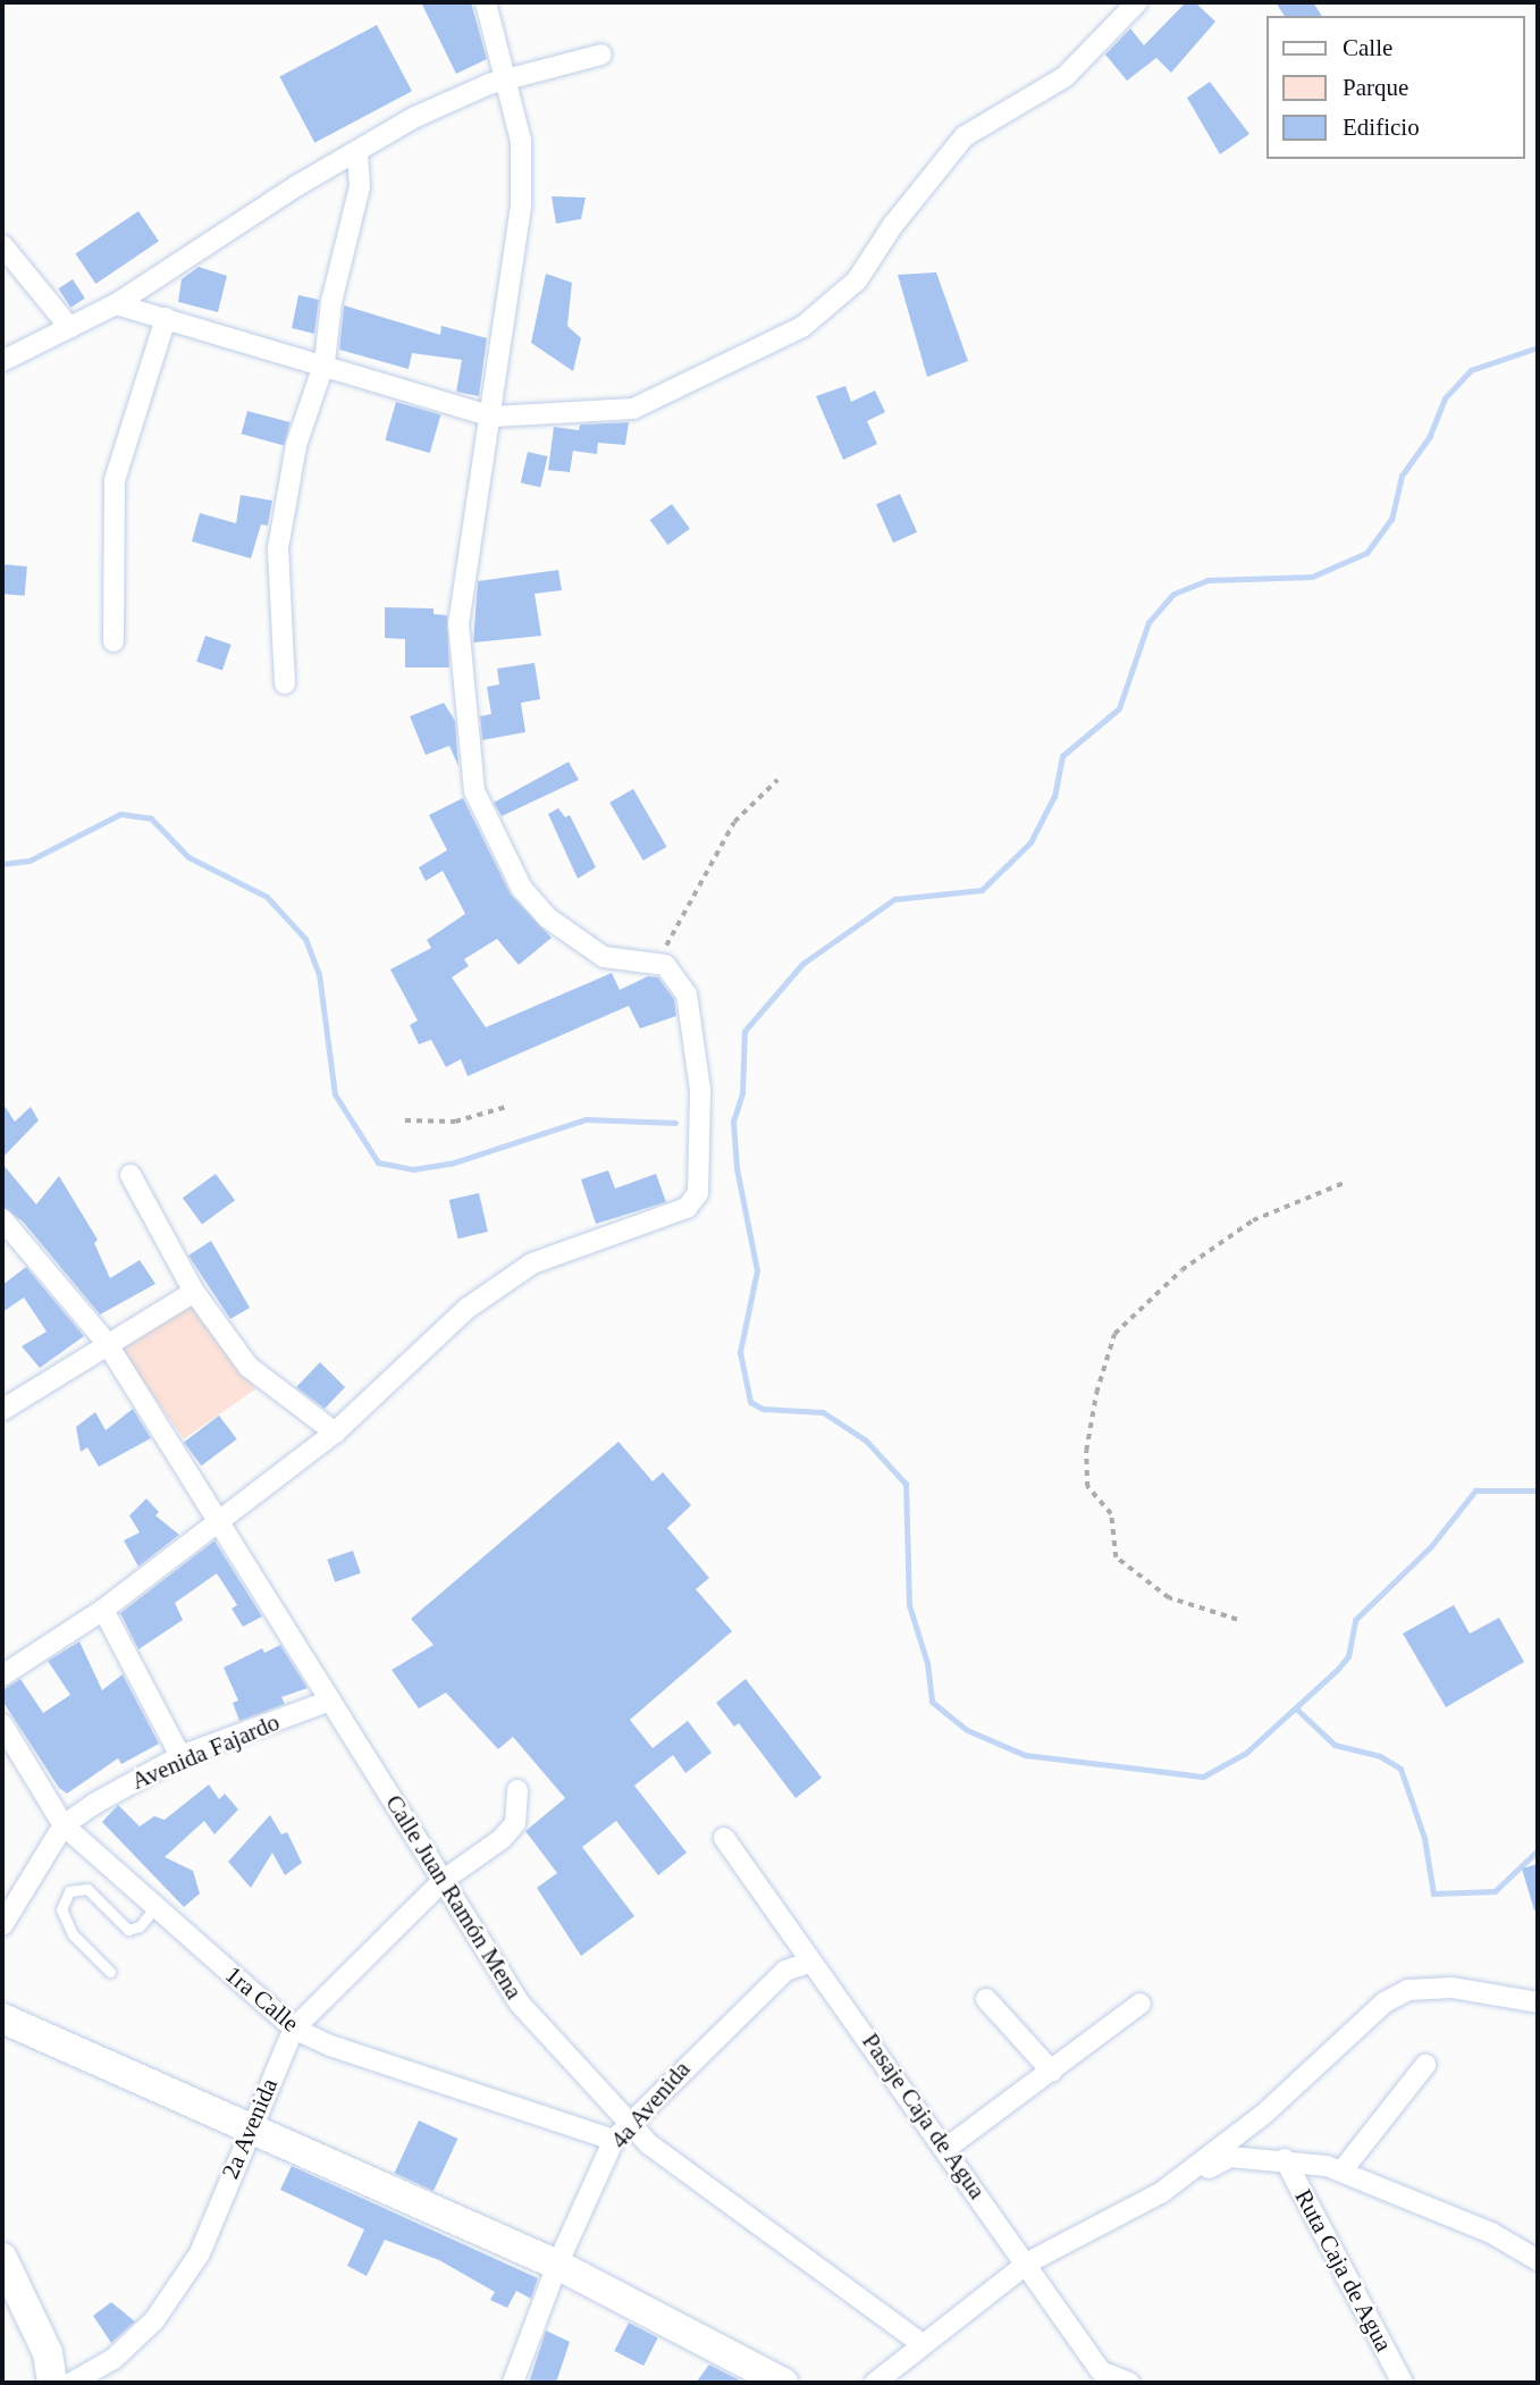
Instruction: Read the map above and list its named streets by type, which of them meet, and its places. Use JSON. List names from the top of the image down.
{
  "streets": {
    "street": [
      "Avenida Fajardo",
      "Calle Juan Ramón Mena",
      "1ra Calle",
      "4a Avenida",
      "Pasaje Caja de Agua",
      "2a Avenida",
      "Ruta Caja de Agua"
    ]
  },
  "crossings": [
    ["Avenida Fajardo", "Calle Juan Ramón Mena"],
    ["Avenida Fajardo", "1ra Calle"],
    ["Calle Juan Ramón Mena", "4a Avenida"],
    ["Calle Juan Ramón Mena", "2a Avenida"],
    ["1ra Calle", "4a Avenida"],
    ["1ra Calle", "2a Avenida"],
    ["4a Avenida", "Pasaje Caja de Agua"]
  ],
  "legend": ["Calle", "Parque", "Edificio"]
}
